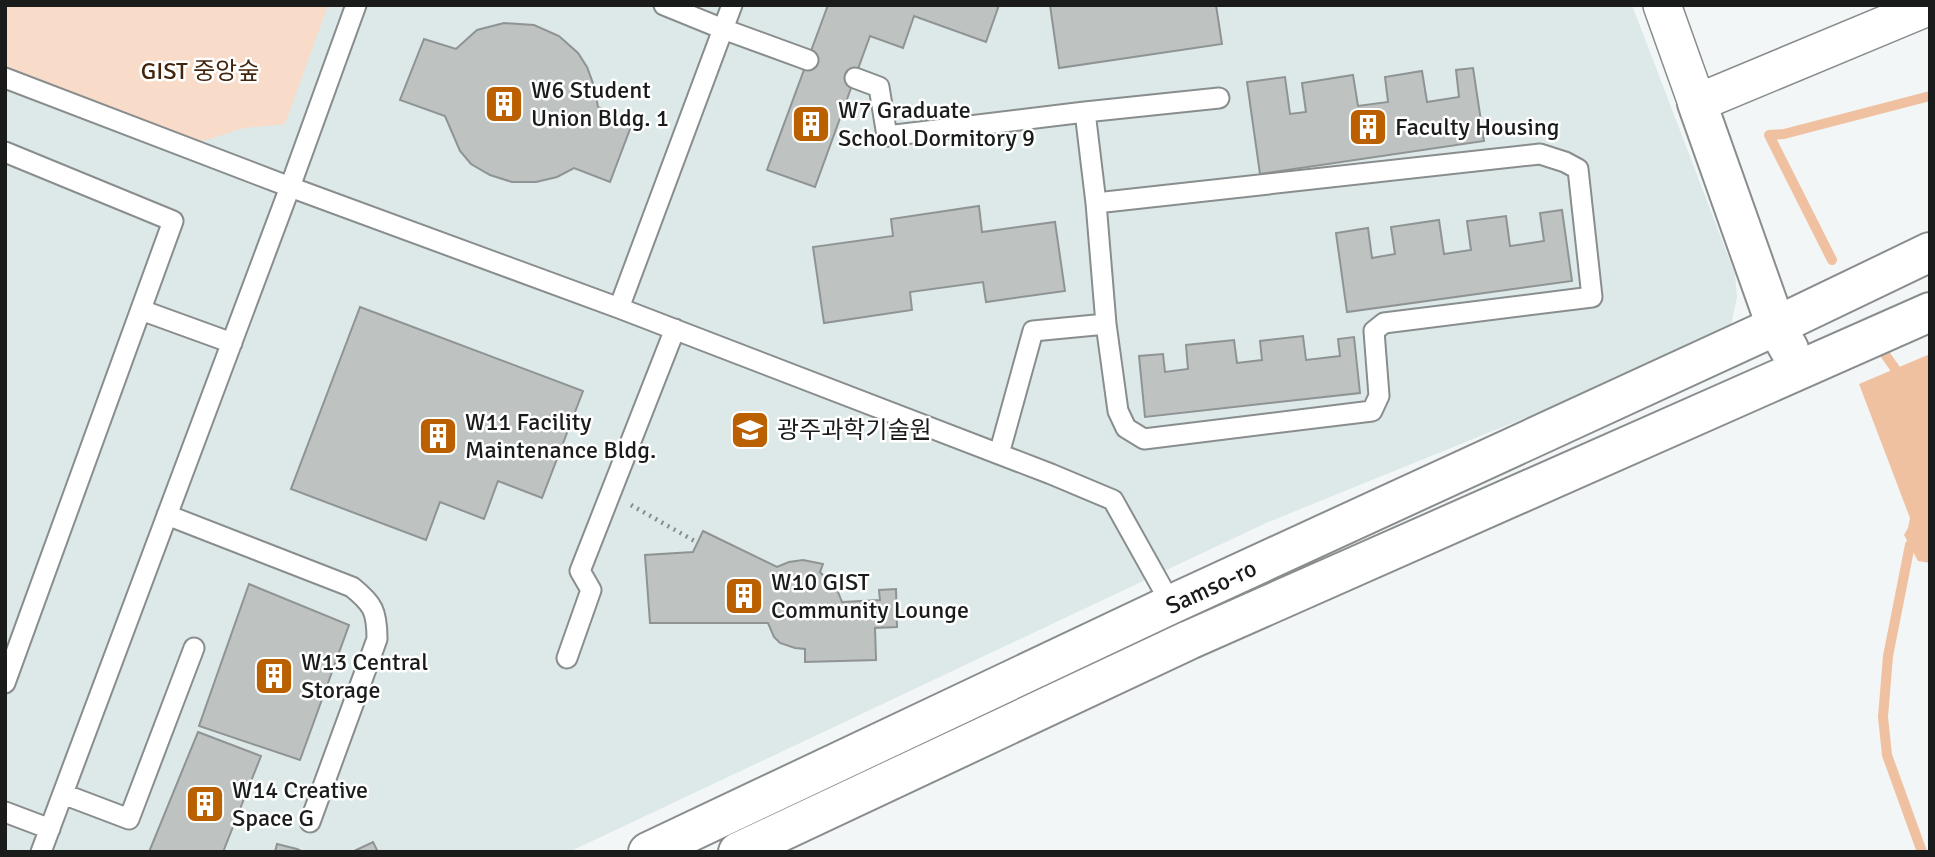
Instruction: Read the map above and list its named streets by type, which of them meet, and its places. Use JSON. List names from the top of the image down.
{
  "streets": {
    "street": ["Samso-ro"]
  },
  "parks": ["GIST 중앙숲"],
  "places": {
    "building": [
      "W6 Student Union Bldg. 1",
      "W7 Graduate School Dormitory 9",
      "Faculty Housing",
      "W11 Facility Maintenance Bldg.",
      "W10 GIST Community Lounge",
      "W13 Central Storage",
      "W14 Creative Space G"
    ],
    "school or university": ["광주과학기술원"]
  }
}
